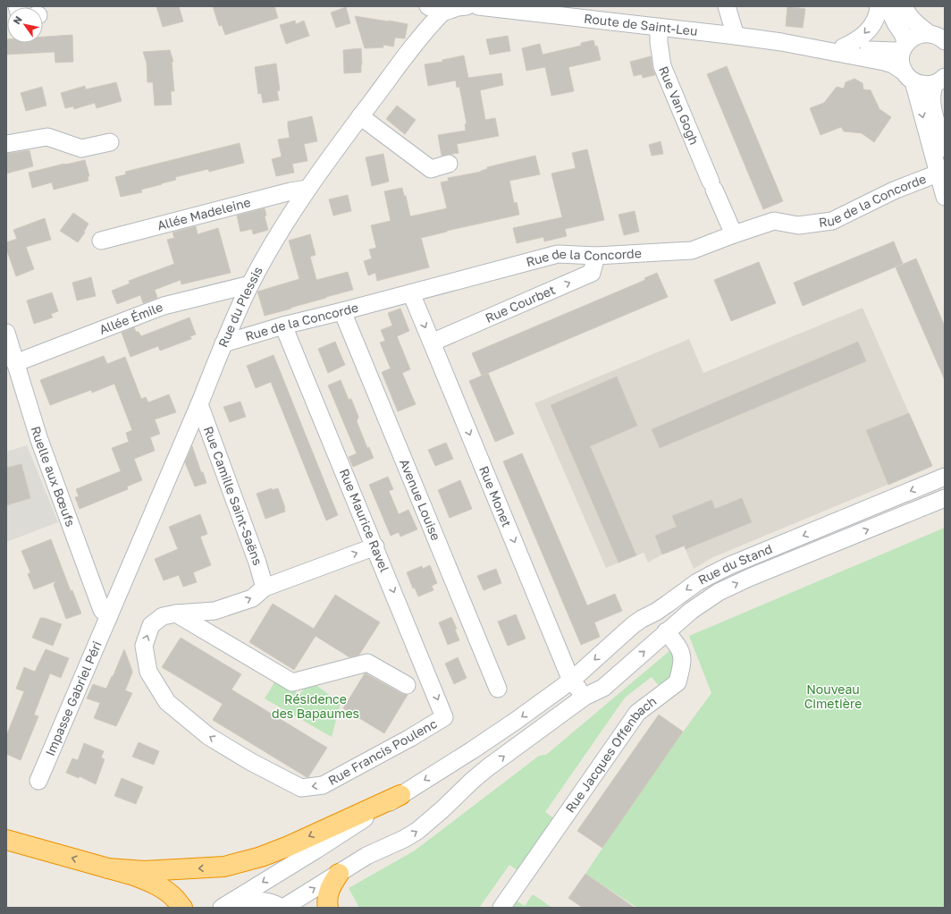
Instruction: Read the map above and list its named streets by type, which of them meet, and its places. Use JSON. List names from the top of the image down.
{
  "streets": {
    "street": [
      "Route de Saint-Leu",
      "Rue Van Gogh",
      "Rue de la Concorde",
      "Allée Madeleine",
      "Rue Courbet",
      "Rue du Plessis",
      "Allée Émile",
      "Ruelle aux Bœufs",
      "Rue Camille Saint-Saëns",
      "Rue Monet",
      "Avenue Louise",
      "Rue Maurice Ravel",
      "Rue du Stand",
      "Impasse Gabriel Péri",
      "Rue Francis Poulenc",
      "Rue Jacques Offenbach"
    ]
  },
  "crossings": [
    ["Route de Saint-Leu", "Rue Van Gogh"],
    ["Rue Van Gogh", "Rue de la Concorde"],
    ["Rue de la Concorde", "Rue Courbet"],
    ["Rue de la Concorde", "Rue du Plessis"],
    ["Rue de la Concorde", "Rue Monet"],
    ["Rue de la Concorde", "Avenue Louise"],
    ["Rue de la Concorde", "Rue Maurice Ravel"],
    ["Allée Madeleine", "Rue du Plessis"],
    ["Rue Courbet", "Rue Monet"],
    ["Rue du Plessis", "Allée Émile"],
    ["Rue du Plessis", "Ruelle aux Bœufs"],
    ["Rue du Plessis", "Rue Camille Saint-Saëns"],
    ["Rue du Plessis", "Impasse Gabriel Péri"],
    ["Allée Émile", "Ruelle aux Bœufs"],
    ["Ruelle aux Bœufs", "Impasse Gabriel Péri"],
    ["Rue Monet", "Rue du Stand"],
    ["Rue Maurice Ravel", "Rue Francis Poulenc"],
    ["Rue du Stand", "Rue Jacques Offenbach"]
  ],
  "one_way": ["Rue Courbet", "Rue Monet", "Rue Maurice Ravel"],
  "parks": ["Nouveau Cimetière", "Résidence des Bapaumes"],
  "north": "top left"
}
